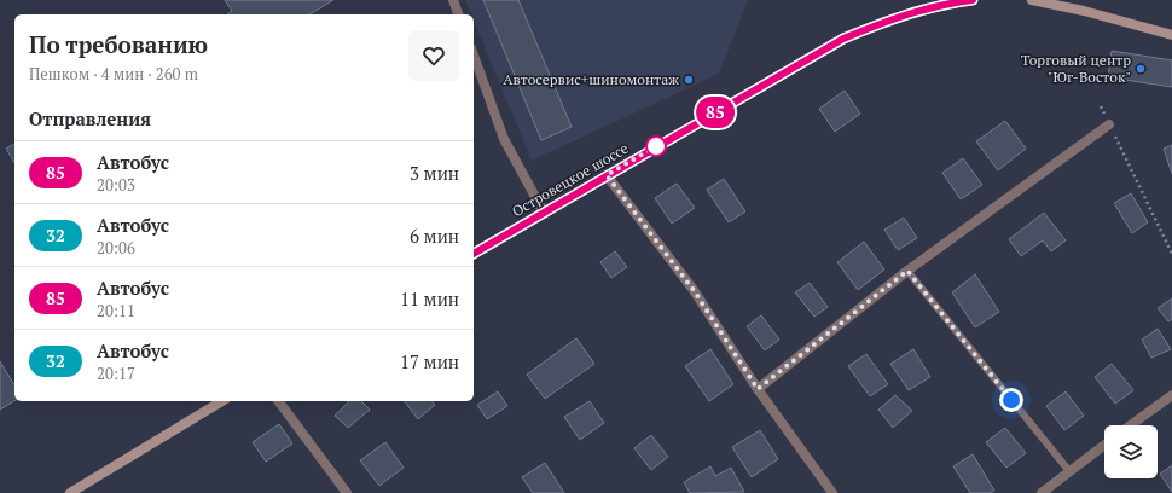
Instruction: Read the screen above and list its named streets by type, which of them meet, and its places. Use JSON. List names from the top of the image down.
{
  "streets": {
    "main road": ["Островецкое шоссе"]
  },
  "places": ["Торговый центр \"Юг-Восток\"", "Автосервис+шиномонтаж"],
  "lines": ["bus line 85"],
  "page": {
    "on_map": "85",
    "heading": [
      ["По требованию", "Пешком · 4 мин · 260 m"],
      "Отправления"
    ],
    "list": [
      {
        "mark": "85",
        "name": "Автобус",
        "note": "20:03",
        "value": "3 мин"
      },
      {
        "mark": "32",
        "name": "Автобус",
        "note": "20:06",
        "value": "6 мин"
      },
      {
        "mark": "85",
        "name": "Автобус",
        "note": "20:11",
        "value": "11 мин"
      },
      {
        "mark": "32",
        "name": "Автобус",
        "note": "20:17",
        "value": "17 мин"
      }
    ]
  }
}
